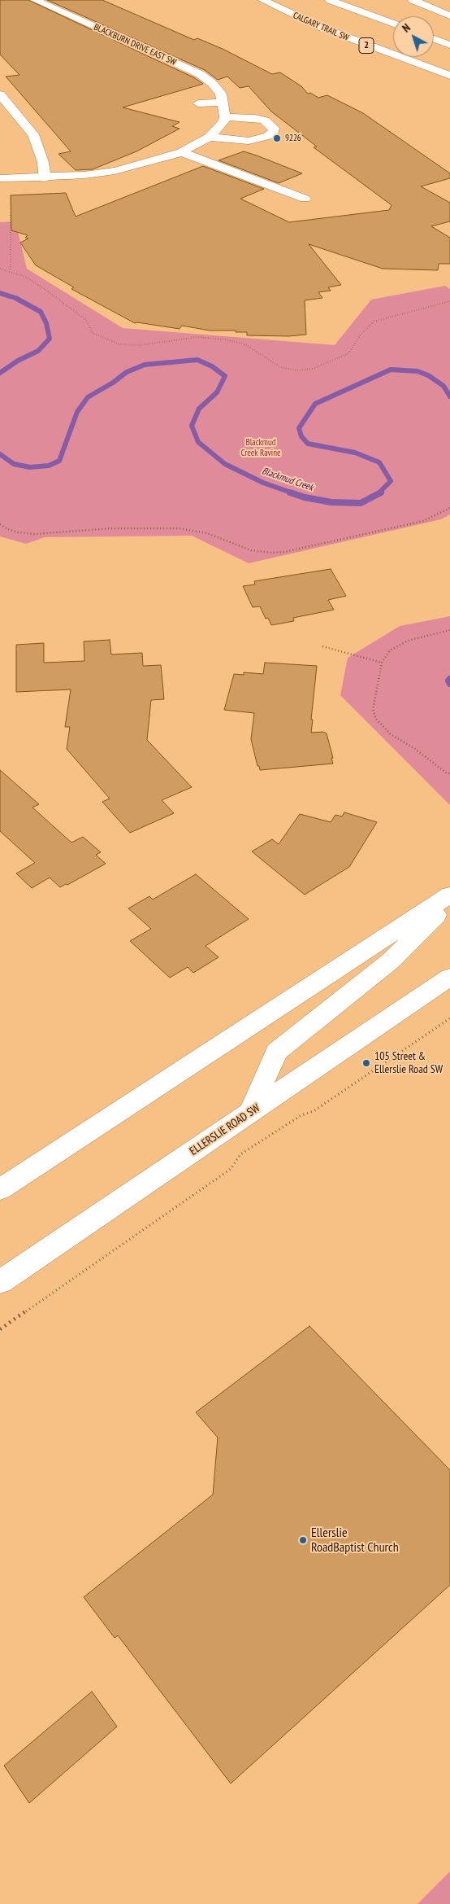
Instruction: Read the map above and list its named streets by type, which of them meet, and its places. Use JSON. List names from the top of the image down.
{
  "streets": {
    "main road": [
      "CALGARY TRAIL SW",
      "BLACKBURN DRIVE EAST SW",
      "2",
      "ELLERSLIE ROAD SW"
    ]
  },
  "water": ["Blackmud Creek"],
  "parks": ["Blackmud Creek Ravine"],
  "places": ["9226", "105 Street & Ellerslie Road SW", "Ellerslie RoadBaptist Church"],
  "north": "top left"
}
